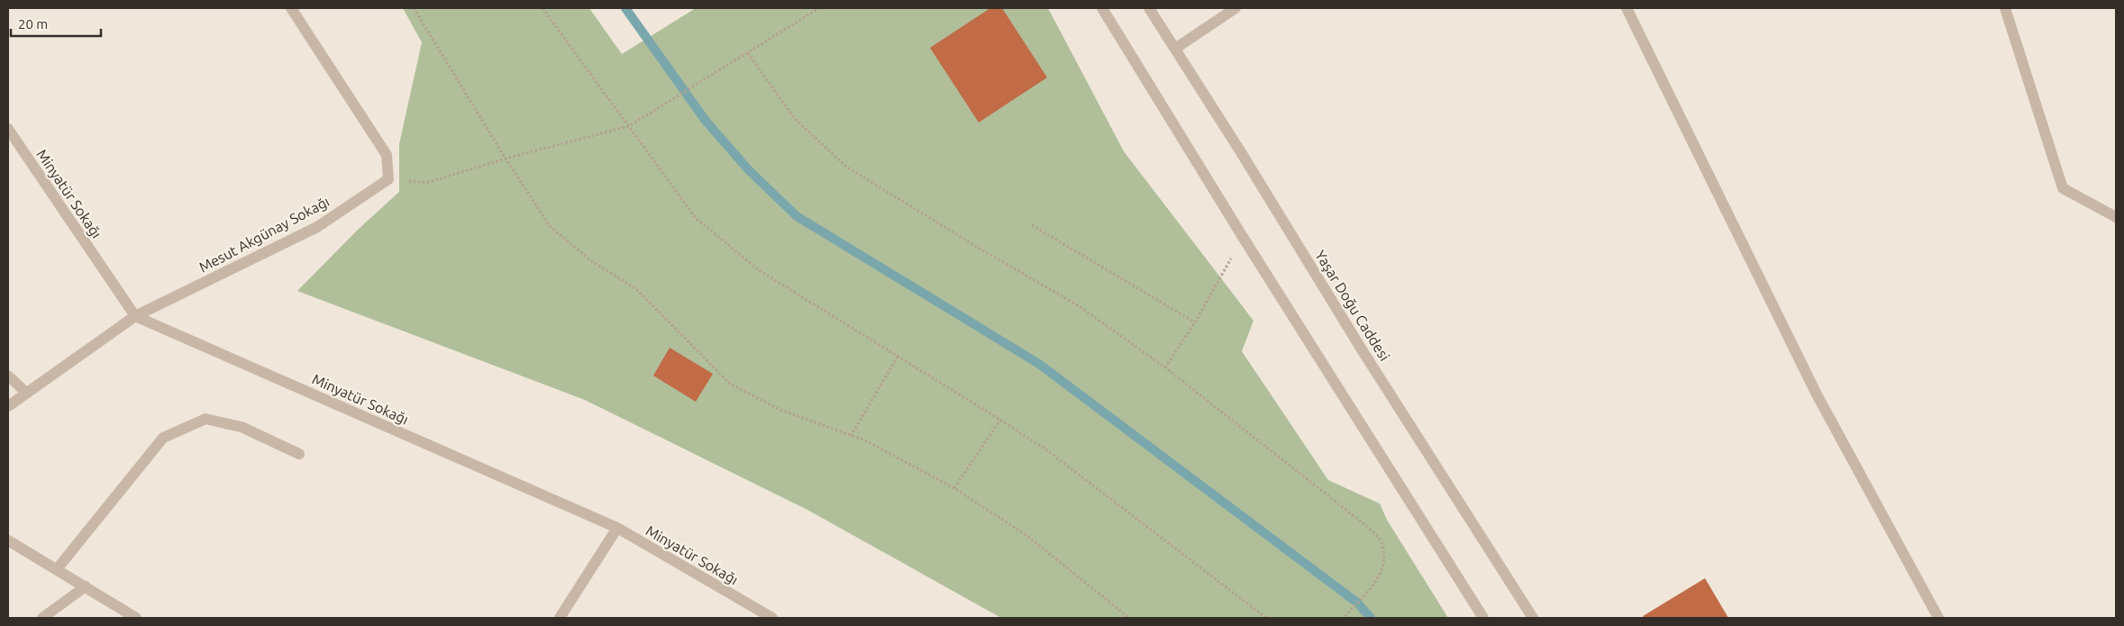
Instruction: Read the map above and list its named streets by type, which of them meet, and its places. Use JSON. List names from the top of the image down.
{
  "streets": {
    "street": ["Minyatür Sokağı", "Mesut Akgünay Sokağı", "Yaşar Doğu Caddesi"]
  },
  "crossings": [
    ["Minyatür Sokağı", "Mesut Akgünay Sokağı"]
  ],
  "scale_bar": "20 m"
}
